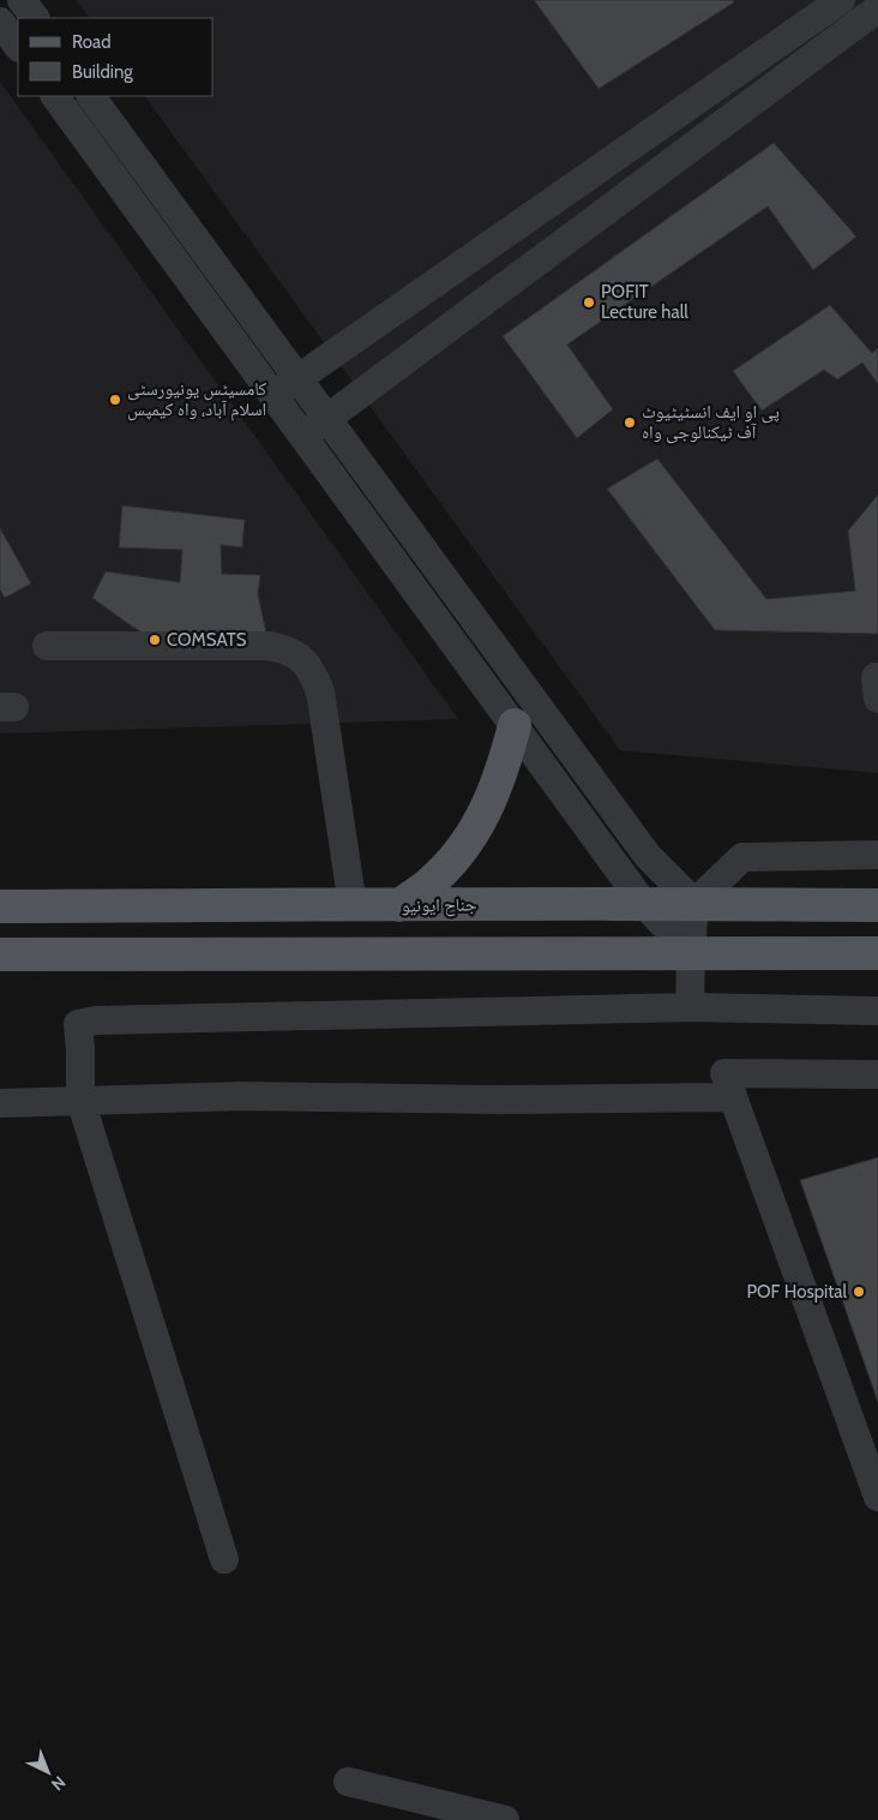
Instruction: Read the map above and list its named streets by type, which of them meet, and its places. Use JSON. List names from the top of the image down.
{
  "streets": {
    "main road": ["جناح ایونیو"]
  },
  "places": [
    "POFIT Lecture hall",
    "کامسیٹس یونیورسٹی اسلام آباد، واہ کیمپس",
    "پی او ایف انسٹیٹیوٹ آف ٹیکنالوجی واہ",
    "COMSATS",
    "POF Hospital"
  ],
  "legend": ["Road", "Building"],
  "north": "bottom right"
}
